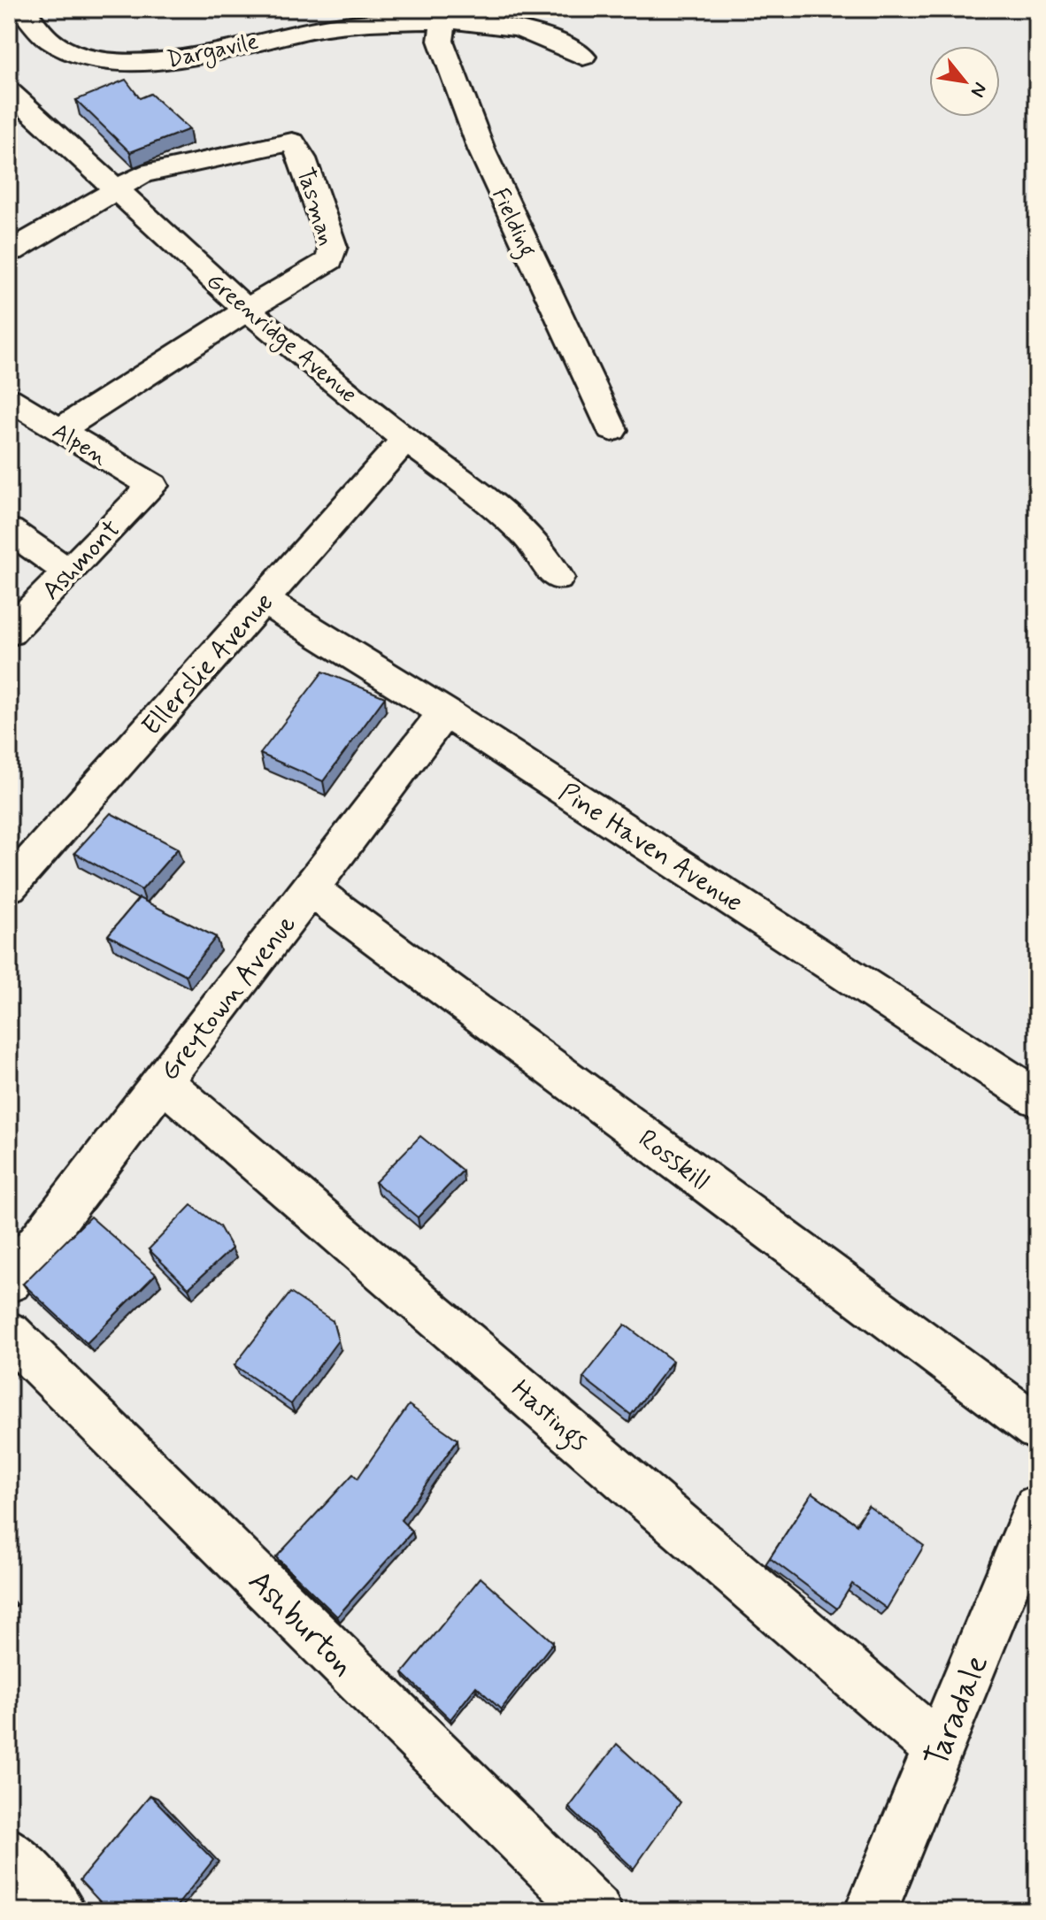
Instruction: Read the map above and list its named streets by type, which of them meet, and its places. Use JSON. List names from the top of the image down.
{
  "streets": {
    "street": [
      "Dargavile",
      "Tasman",
      "Fielding",
      "Greenridge Avenue",
      "Alpen",
      "Ashmont",
      "Ellerslie Avenue",
      "Pine Haven Avenue",
      "Greytown Avenue",
      "Rosskill",
      "Hastings",
      "Ashburton",
      "Taradale"
    ]
  },
  "crossings": [
    ["Dargavile", "Fielding"],
    ["Tasman", "Greenridge Avenue"],
    ["Tasman", "Alpen"],
    ["Greenridge Avenue", "Ellerslie Avenue"],
    ["Alpen", "Ashmont"],
    ["Ellerslie Avenue", "Pine Haven Avenue"],
    ["Pine Haven Avenue", "Greytown Avenue"],
    ["Greytown Avenue", "Rosskill"],
    ["Greytown Avenue", "Hastings"],
    ["Hastings", "Taradale"]
  ],
  "north": "bottom right"
}
